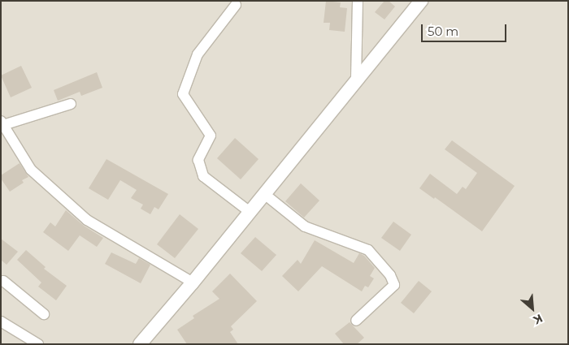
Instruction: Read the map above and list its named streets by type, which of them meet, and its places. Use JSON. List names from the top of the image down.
{
  "scale_bar": "50 m",
  "north": "bottom right"
}
